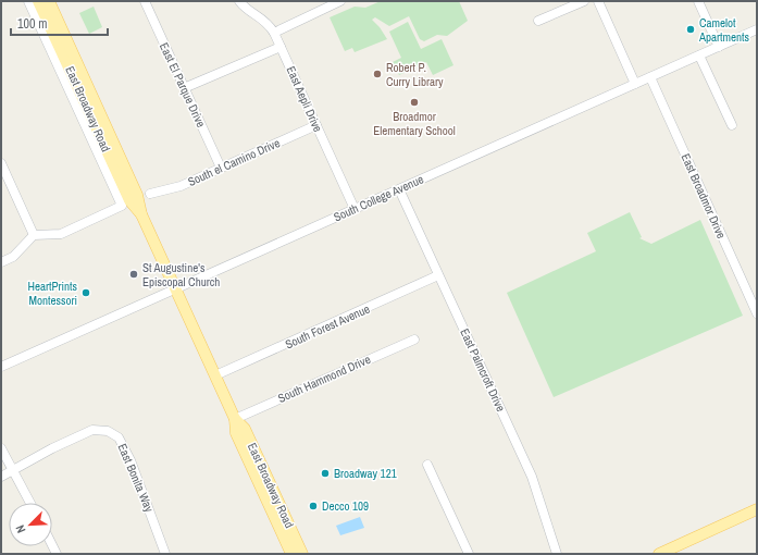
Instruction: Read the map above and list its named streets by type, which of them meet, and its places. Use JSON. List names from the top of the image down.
{
  "streets": {
    "main road": ["East Broadway Road"],
    "street": [
      "East El Parque Drive",
      "East Aepli Drive",
      "South el Camino Drive",
      "East Broadmor Drive",
      "South College Avenue",
      "South Forest Avenue",
      "East Palmcroft Drive",
      "South Hammond Drive",
      "East Bonita Way"
    ]
  },
  "crossings": [
    ["East El Parque Drive", "South el Camino Drive"],
    ["East Aepli Drive", "South el Camino Drive"],
    ["East Aepli Drive", "South College Avenue"],
    ["East Broadway Road", "South College Avenue"],
    ["East Broadway Road", "South Forest Avenue"],
    ["East Broadway Road", "South Hammond Drive"],
    ["East Broadmor Drive", "South College Avenue"],
    ["South College Avenue", "East Palmcroft Drive"],
    ["South Forest Avenue", "East Palmcroft Drive"]
  ],
  "places": [
    "Camelot Apartments",
    "Robert P. Curry Library",
    "Broadmor Elementary School",
    "St Augustine's Episcopal Church",
    "HeartPrints Montessori",
    "Broadway 121",
    "Decco 109"
  ],
  "scale_bar": "100 m",
  "north": "bottom left"
}
